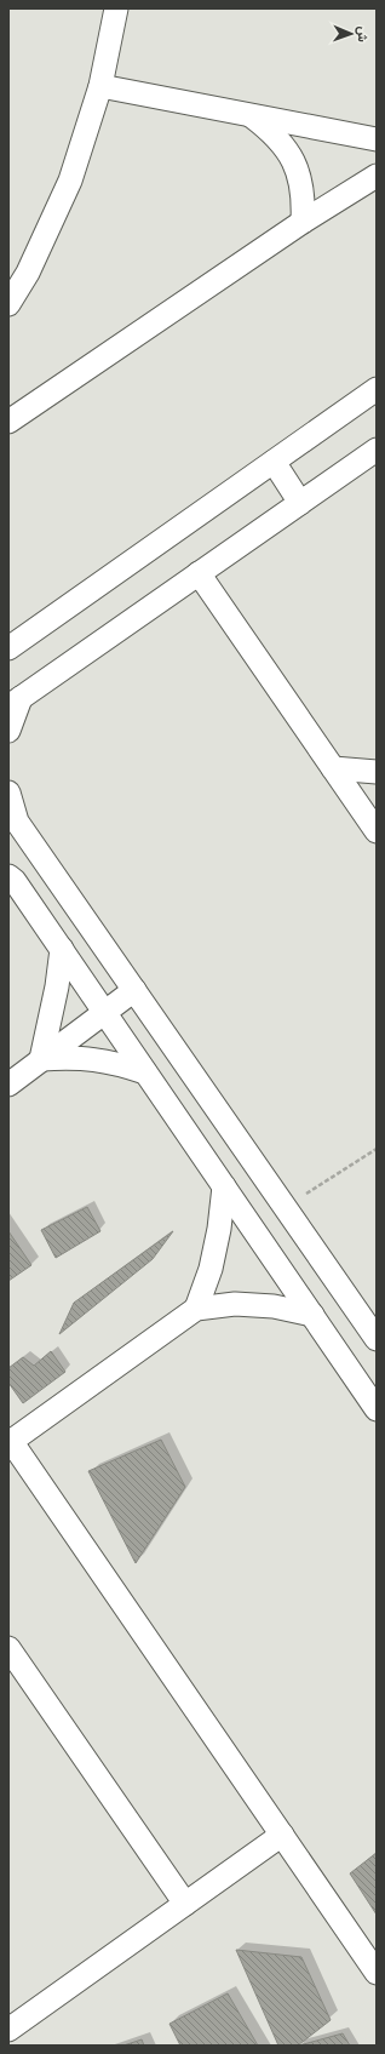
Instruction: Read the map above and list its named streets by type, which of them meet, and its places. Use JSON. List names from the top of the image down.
{
  "north": "right"
}
